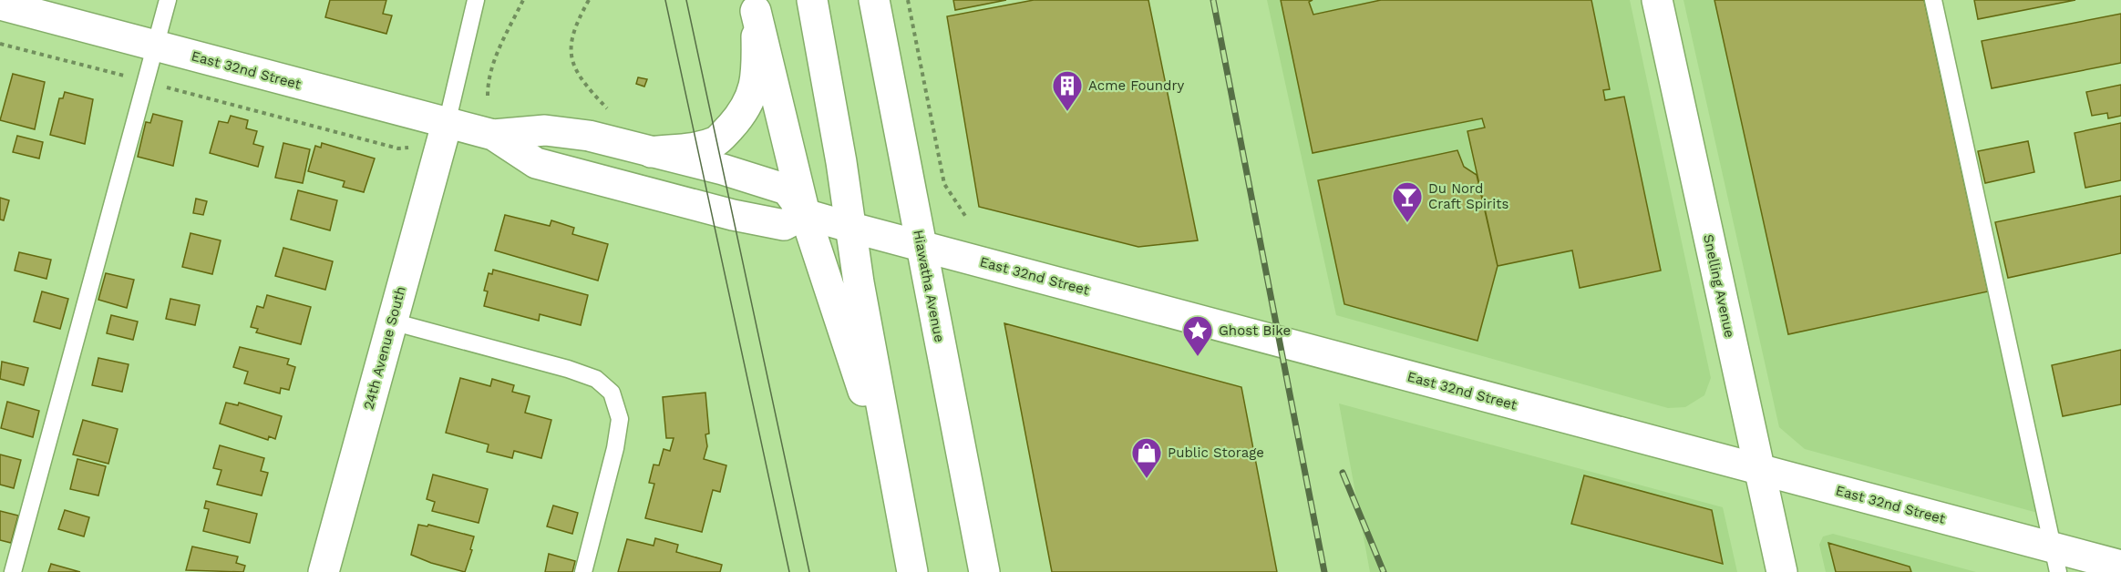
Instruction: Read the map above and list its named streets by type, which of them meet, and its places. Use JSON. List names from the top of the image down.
{
  "streets": {
    "main road": [
      "East 32nd Street",
      "Hiawatha Avenue",
      "Snelling Avenue",
      "24th Avenue South"
    ]
  },
  "crossings": [
    ["East 32nd Street", "Hiawatha Avenue"],
    ["East 32nd Street", "Snelling Avenue"],
    ["East 32nd Street", "24th Avenue South"]
  ],
  "places": {
    "building": ["Acme Foundry"],
    "bar": ["Du Nord Craft Spirits"],
    "place": ["Ghost Bike"],
    "shop": ["Public Storage"]
  }
}
